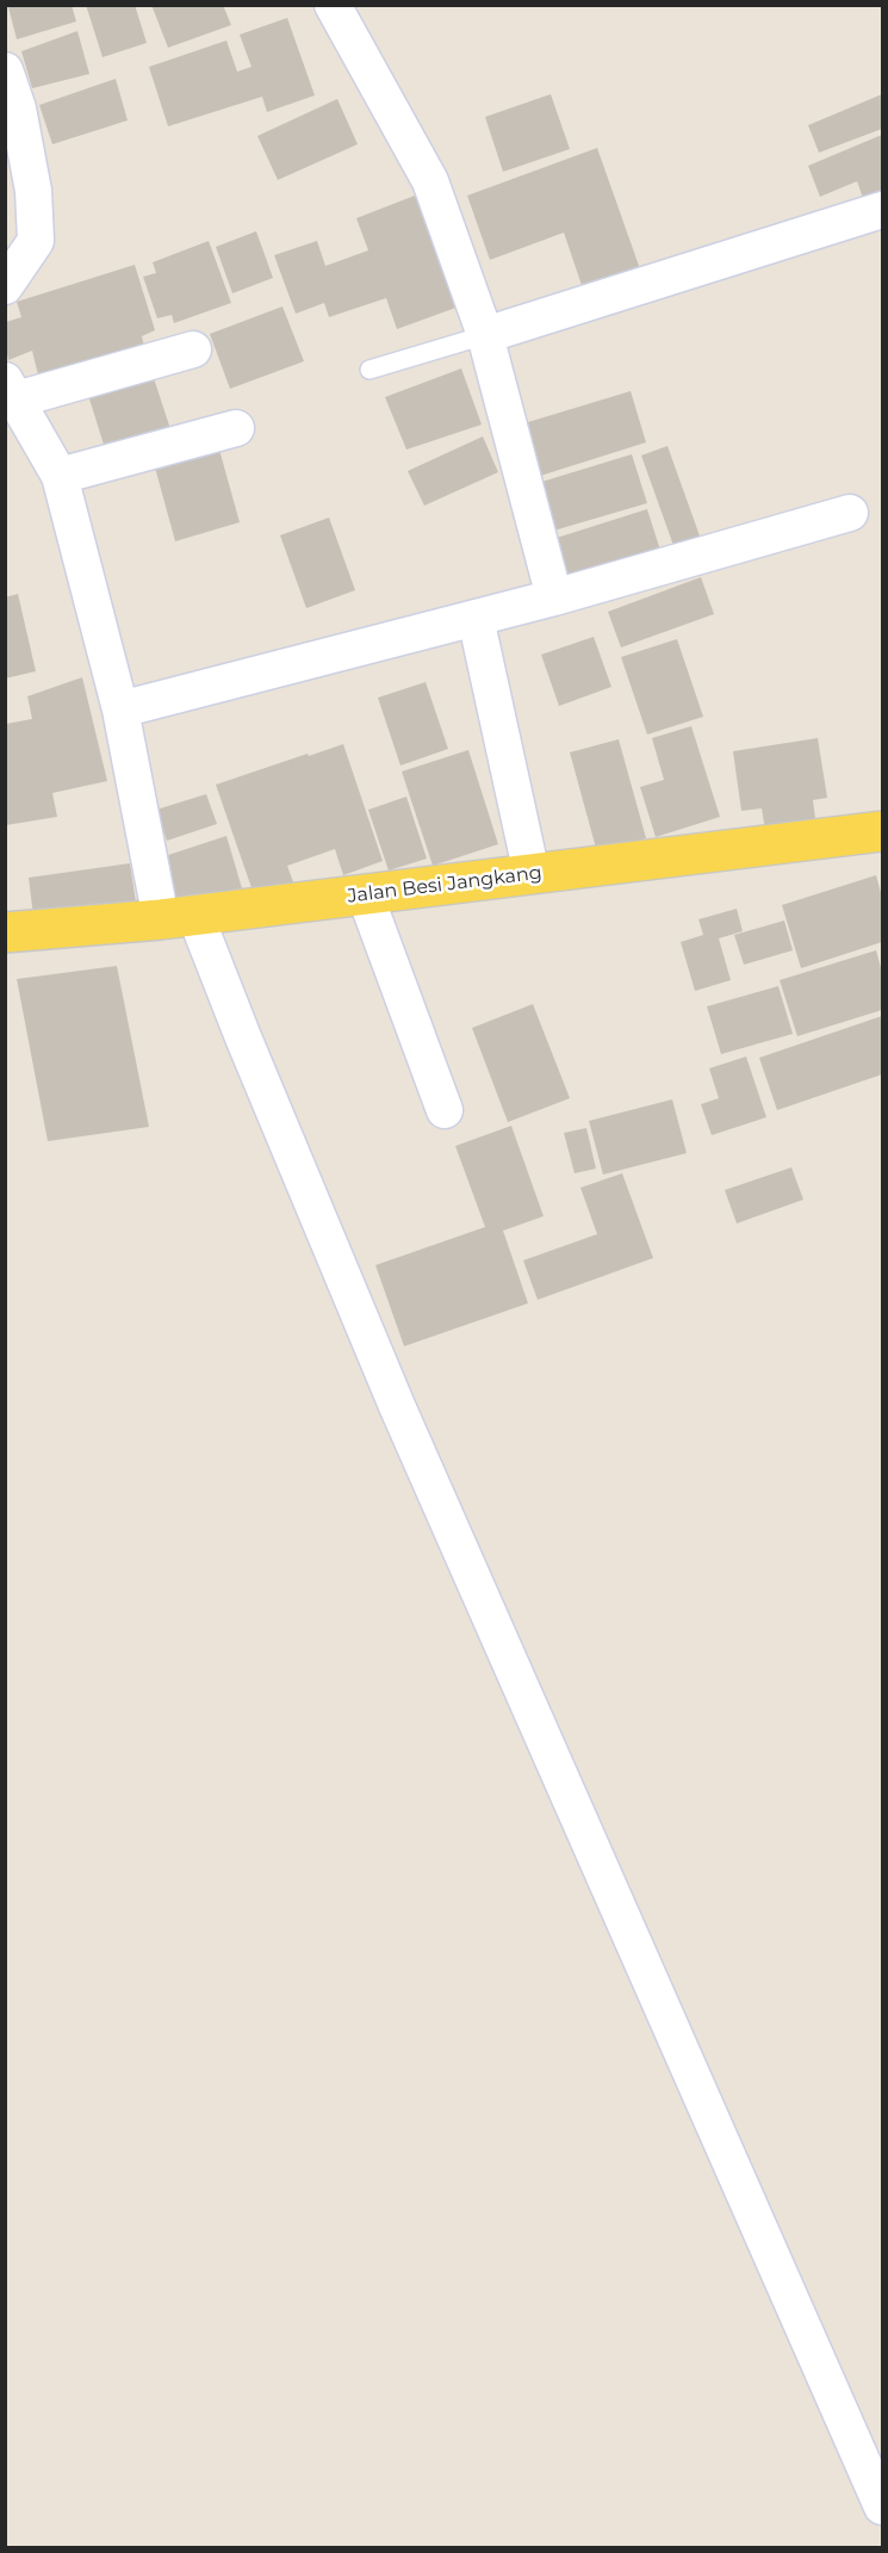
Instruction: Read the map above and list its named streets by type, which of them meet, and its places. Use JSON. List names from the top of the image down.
{
  "streets": {
    "main road": ["Jalan Besi Jangkang"]
  }
}
